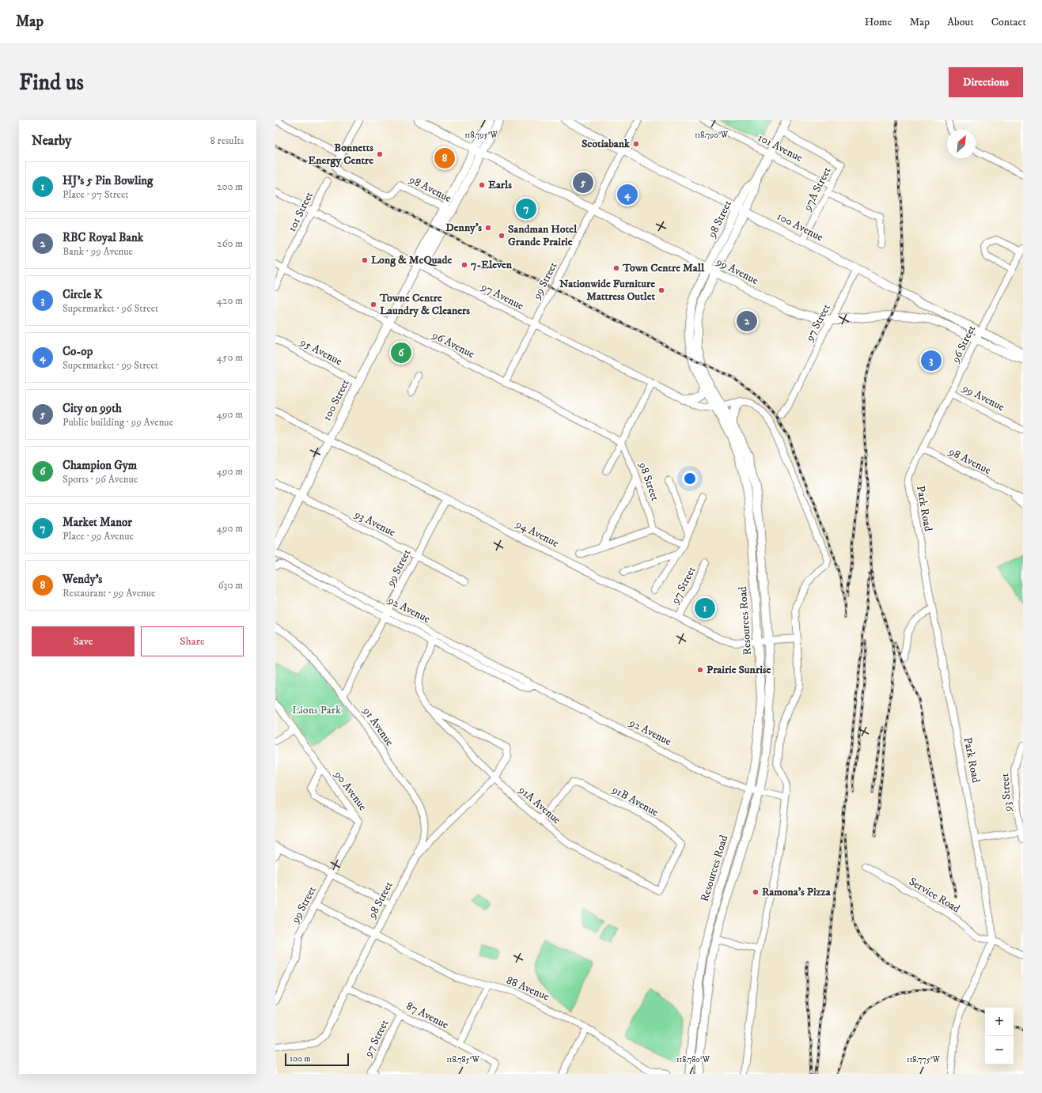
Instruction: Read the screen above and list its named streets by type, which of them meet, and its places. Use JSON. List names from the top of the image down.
{
  "streets": {
    "main road": [
      "98 Street",
      "100 Avenue",
      "99 Avenue",
      "100 Street",
      "Resources Road"
    ],
    "street": [
      "101 Avenue",
      "98 Avenue",
      "97A Street",
      "101 Street",
      "99 Street",
      "97 Avenue",
      "97 Street",
      "96 Street",
      "96 Avenue",
      "95 Avenue",
      "Park Road",
      "93 Avenue",
      "94 Avenue",
      "92 Avenue",
      "91 Avenue",
      "90 Avenue",
      "93 Street",
      "91B Avenue",
      "91A Avenue",
      "Service Road",
      "88 Avenue",
      "87 Avenue"
    ]
  },
  "crossings": [
    ["101 Avenue", "97A Street"],
    ["101 Avenue", "98 Street"],
    ["98 Avenue", "96 Street"],
    ["98 Avenue", "100 Street"],
    ["98 Avenue", "Park Road"],
    ["97A Street", "98 Street"],
    ["97A Street", "100 Avenue"],
    ["101 Street", "97 Avenue"],
    ["101 Street", "96 Avenue"],
    ["98 Street", "100 Avenue"],
    ["98 Street", "99 Avenue"],
    ["98 Street", "96 Avenue"],
    ["98 Street", "Resources Road"],
    ["98 Street", "91 Avenue"],
    ["98 Street", "91A Avenue"],
    ["98 Street", "88 Avenue"],
    ["98 Street", "87 Avenue"],
    ["100 Avenue", "99 Street"],
    ["100 Avenue", "97 Street"],
    ["100 Avenue", "96 Street"],
    ["99 Avenue", "99 Street"],
    ["99 Avenue", "97 Street"],
    ["99 Avenue", "96 Street"],
    ["99 Avenue", "100 Street"],
    ["99 Avenue", "Resources Road"],
    ["99 Street", "97 Avenue"],
    ["99 Street", "96 Avenue"],
    ["99 Street", "93 Avenue"],
    ["99 Street", "94 Avenue"],
    ["99 Street", "92 Avenue"],
    ["99 Street", "91 Avenue"],
    ["99 Street", "90 Avenue"],
    ["99 Street", "88 Avenue"],
    ["97 Avenue", "100 Street"],
    ["97 Avenue", "Resources Road"],
    ["97 Street", "94 Avenue"],
    ["97 Street", "87 Avenue"],
    ["96 Street", "Park Road"],
    ["96 Avenue", "100 Street"],
    ["95 Avenue", "100 Street"],
    ["100 Street", "93 Avenue"],
    ["100 Street", "94 Avenue"],
    ["Park Road", "Service Road"],
    ["94 Avenue", "Resources Road"],
    ["92 Avenue", "Resources Road"],
    ["92 Avenue", "91A Avenue"],
    ["91B Avenue", "91A Avenue"]
  ],
  "parks": ["Lions Park"],
  "places": [
    "Scotiabank",
    "Bonnetts Energy Centre",
    "Earls",
    "Denny's",
    "Sandman Hotel Grande Prairie",
    "Long & McQuade",
    "7-Eleven",
    "Town Centre Mall",
    "Nationwide Furniture Mattress Outlet",
    "Towne Centre Laundry & Cleaners",
    "Prairie Sunrise",
    "Ramona's Pizza"
  ],
  "scale_bar": "100 m",
  "north": "top right",
  "page": {
    "header": "Map",
    "nav": [
      "Home",
      "Map",
      "About",
      "Contact"
    ],
    "buttons": [
      "Directions",
      ["Save", "Share"]
    ],
    "title": "Find us",
    "heading": ["Nearby", "8 results"],
    "pins": [
      "8",
      "5",
      "4",
      "7",
      "2",
      "6",
      "3",
      "1"
    ],
    "list": [
      {
        "mark": "1",
        "name": "HJ's 5 Pin Bowling",
        "note": "Place · 97 Street",
        "value": "200 m"
      },
      {
        "mark": "2",
        "name": "RBC Royal Bank",
        "note": "Bank · 99 Avenue",
        "value": "260 m"
      },
      {
        "mark": "3",
        "name": "Circle K",
        "note": "Supermarket · 96 Street",
        "value": "420 m"
      },
      {
        "mark": "4",
        "name": "Co-op",
        "note": "Supermarket · 99 Street",
        "value": "450 m"
      },
      {
        "mark": "5",
        "name": "City on 99th",
        "note": "Public building · 99 Avenue",
        "value": "490 m"
      },
      {
        "mark": "6",
        "name": "Champion Gym",
        "note": "Sports · 96 Avenue",
        "value": "490 m"
      },
      {
        "mark": "7",
        "name": "Market Manor",
        "note": "Place · 99 Avenue",
        "value": "490 m"
      },
      {
        "mark": "8",
        "name": "Wendy's",
        "note": "Restaurant · 99 Avenue",
        "value": "630 m"
      }
    ],
    "map_buttons": ["+", "−"],
    "scale": "100 m"
  },
  "coordinates": [
    "118.795°W",
    "118.790°W",
    "118.785°W",
    "118.780°W",
    "118.775°W"
  ]
}
